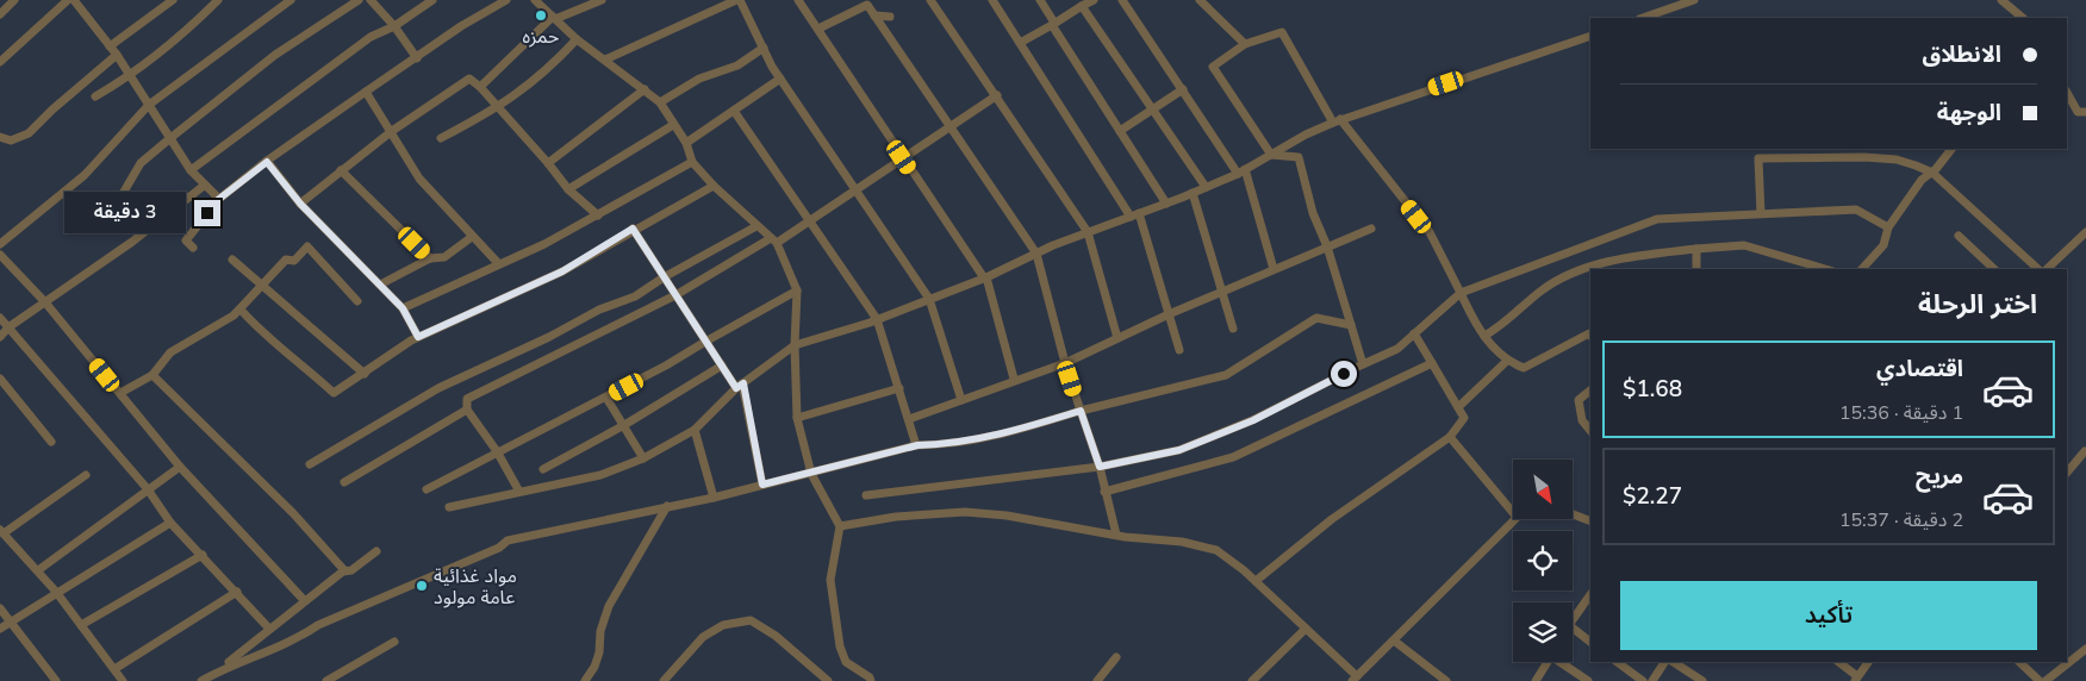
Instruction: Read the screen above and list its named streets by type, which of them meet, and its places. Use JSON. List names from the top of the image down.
{
  "places": ["حمزه", "مواد غذائية عامة مولود"],
  "north": "bottom right",
  "page": {
    "banner": ["الانطلاق", "الوجهة"],
    "bubble": "3 دقيقة",
    "heading": "اختر الرحلة",
    "list": [
      {
        "name": "اقتصادي",
        "note": "1 دقيقة · 15:36",
        "value": "$1.68"
      },
      {
        "name": "مريح",
        "note": "2 دقيقة · 15:37",
        "value": "$2.27"
      }
    ],
    "buttons": "تأكيد"
  }
}
